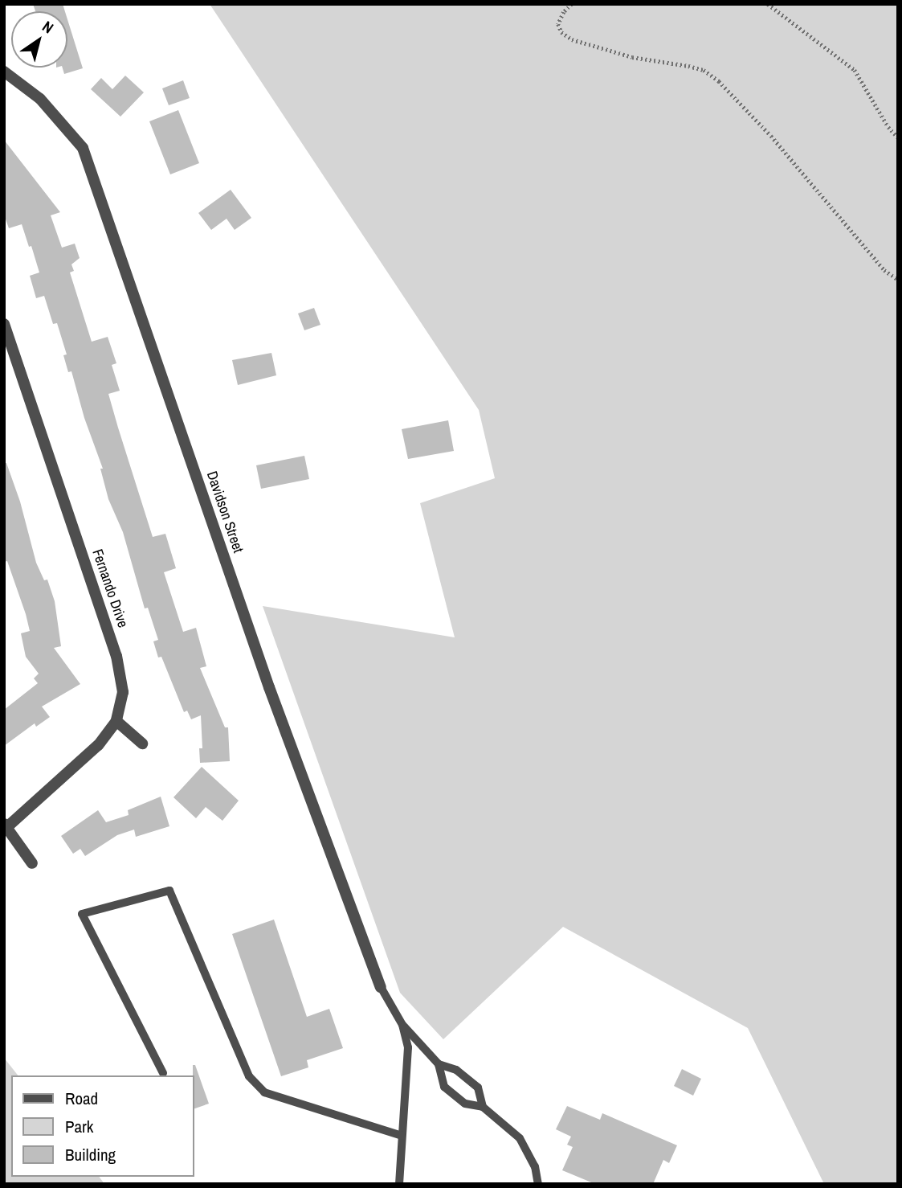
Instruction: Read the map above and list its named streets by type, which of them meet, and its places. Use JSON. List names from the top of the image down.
{
  "streets": {
    "street": ["Davidson Street", "Fernando Drive"]
  },
  "legend": ["Road", "Park", "Building"],
  "north": "top right"
}
